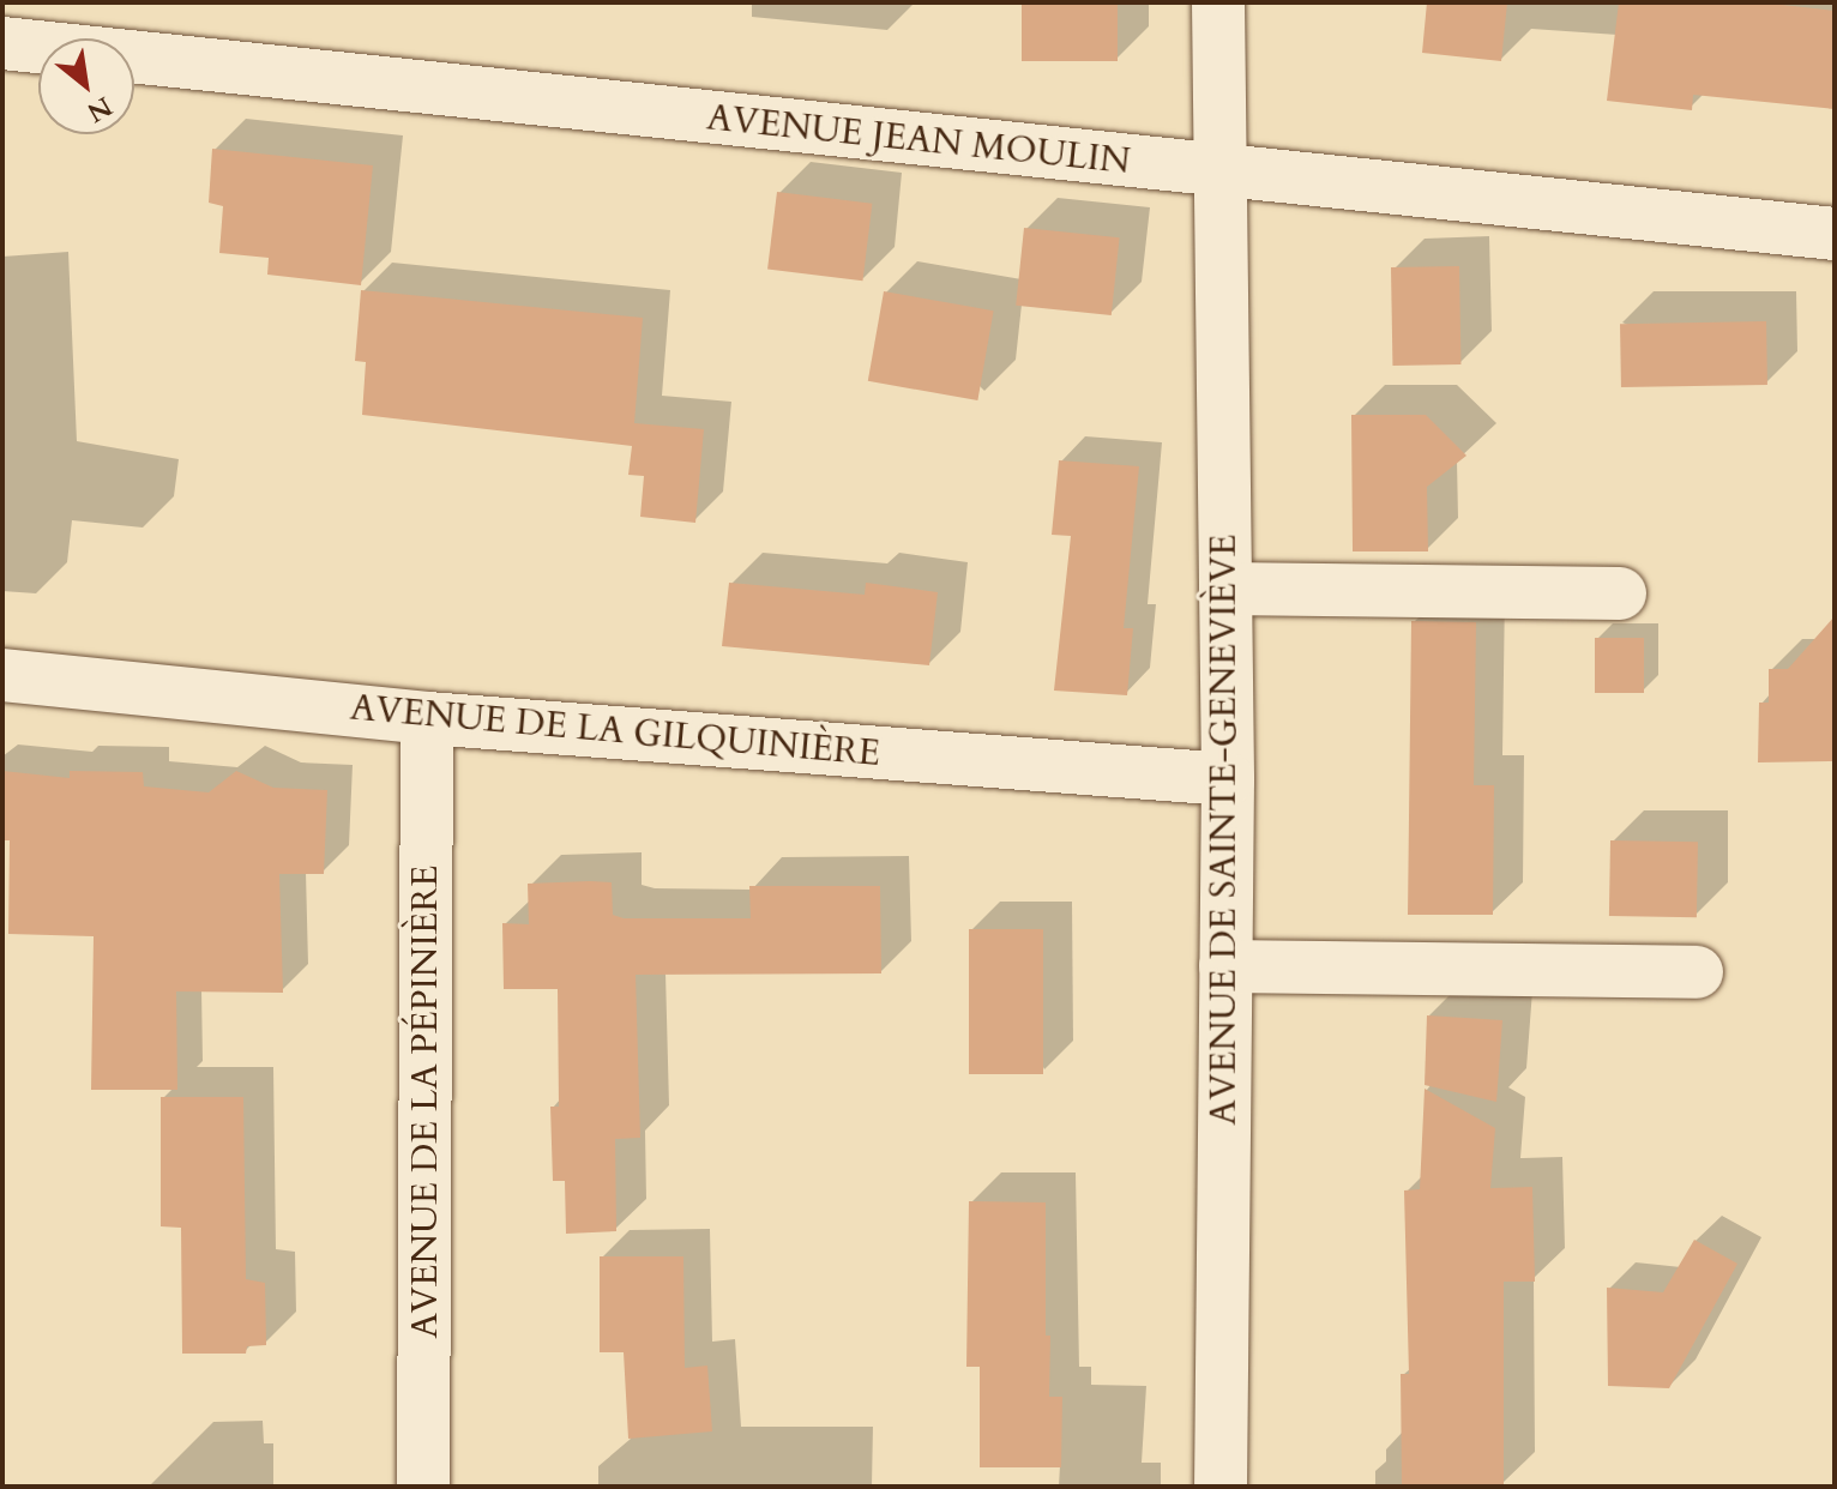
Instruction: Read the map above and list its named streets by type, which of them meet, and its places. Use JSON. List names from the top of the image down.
{
  "streets": {
    "street": [
      "AVENUE JEAN MOULIN",
      "AVENUE DE LA GILQUINIÈRE",
      "AVENUE DE SAINTE-GENEVIÈVE",
      "AVENUE DE LA PÉPINIÈRE"
    ]
  },
  "crossings": [
    ["AVENUE JEAN MOULIN", "AVENUE DE SAINTE-GENEVIÈVE"],
    ["AVENUE DE LA GILQUINIÈRE", "AVENUE DE SAINTE-GENEVIÈVE"],
    ["AVENUE DE LA GILQUINIÈRE", "AVENUE DE LA PÉPINIÈRE"]
  ],
  "north": "bottom right"
}
